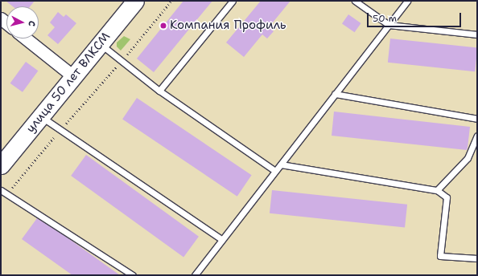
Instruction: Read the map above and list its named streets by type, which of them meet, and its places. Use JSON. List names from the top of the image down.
{
  "streets": {
    "main road": ["улица 50 лет ВЛКСМ"]
  },
  "places": ["Компания Профиль"],
  "scale_bar": "50 m",
  "north": "right"
}
